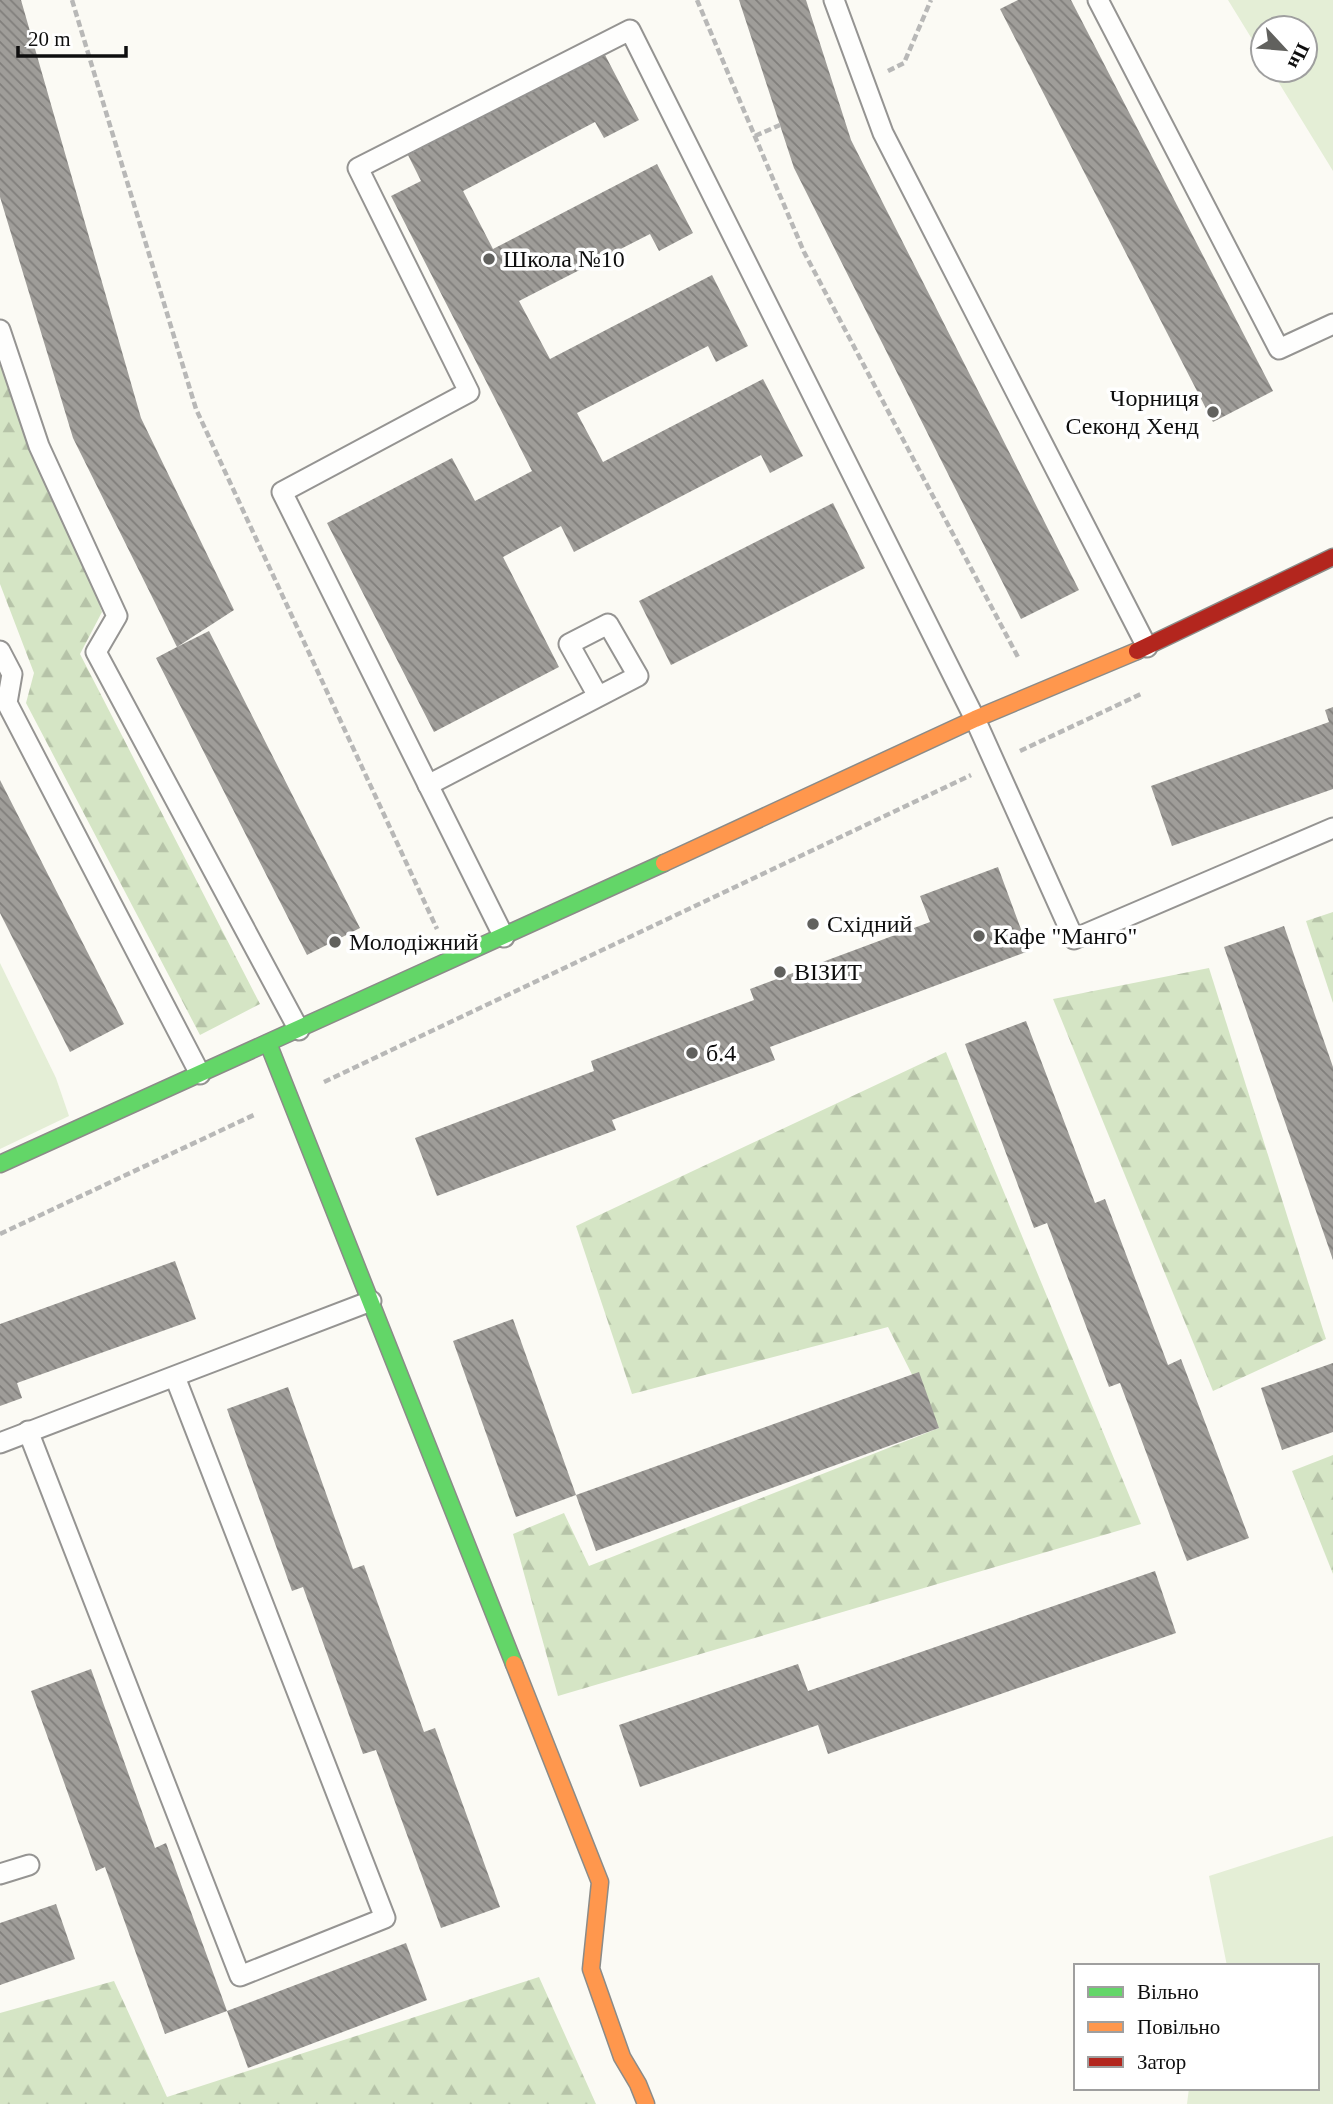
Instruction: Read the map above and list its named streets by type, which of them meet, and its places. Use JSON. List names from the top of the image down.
{
  "places": [
    "Школа №10",
    "Чорниця Секонд Хенд",
    "Східний",
    "Кафе \"Манго\"",
    "Молодіжний",
    "ВІЗИТ",
    "б.4"
  ],
  "legend": ["Вільно", "Повільно", "Затор"],
  "scale_bar": "20 m",
  "north": "bottom right"
}
